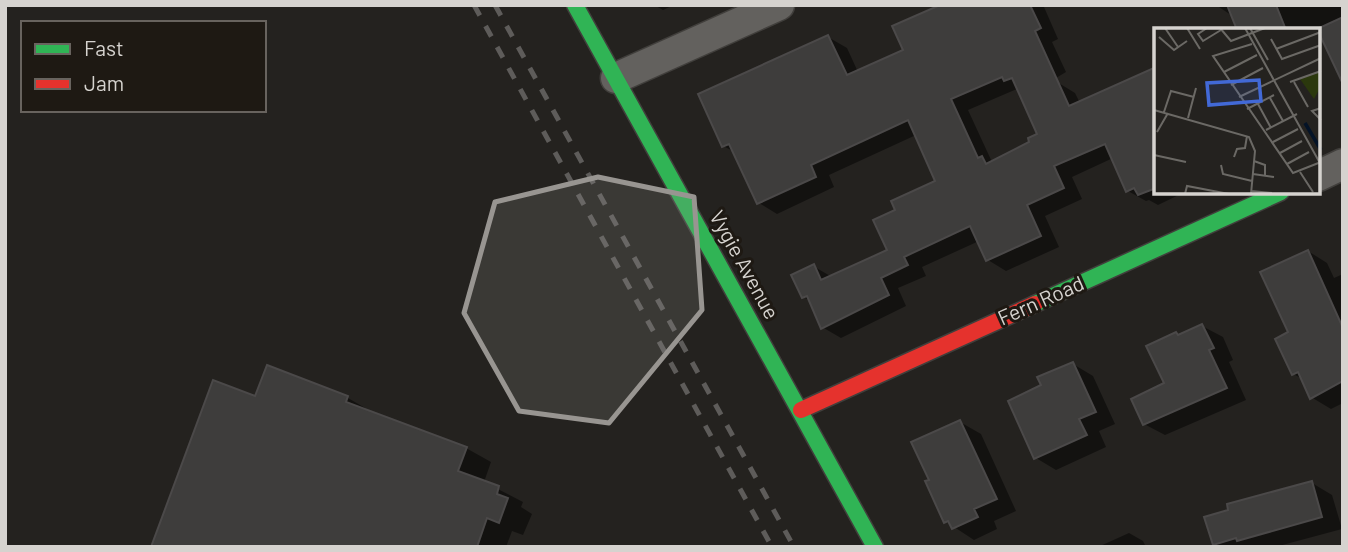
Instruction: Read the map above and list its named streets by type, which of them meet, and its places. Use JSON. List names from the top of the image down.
{
  "streets": {
    "street": ["Vygie Avenue", "Fern Road"]
  },
  "crossings": [
    ["Vygie Avenue", "Fern Road"]
  ],
  "legend": ["Fast", "Jam"]
}
